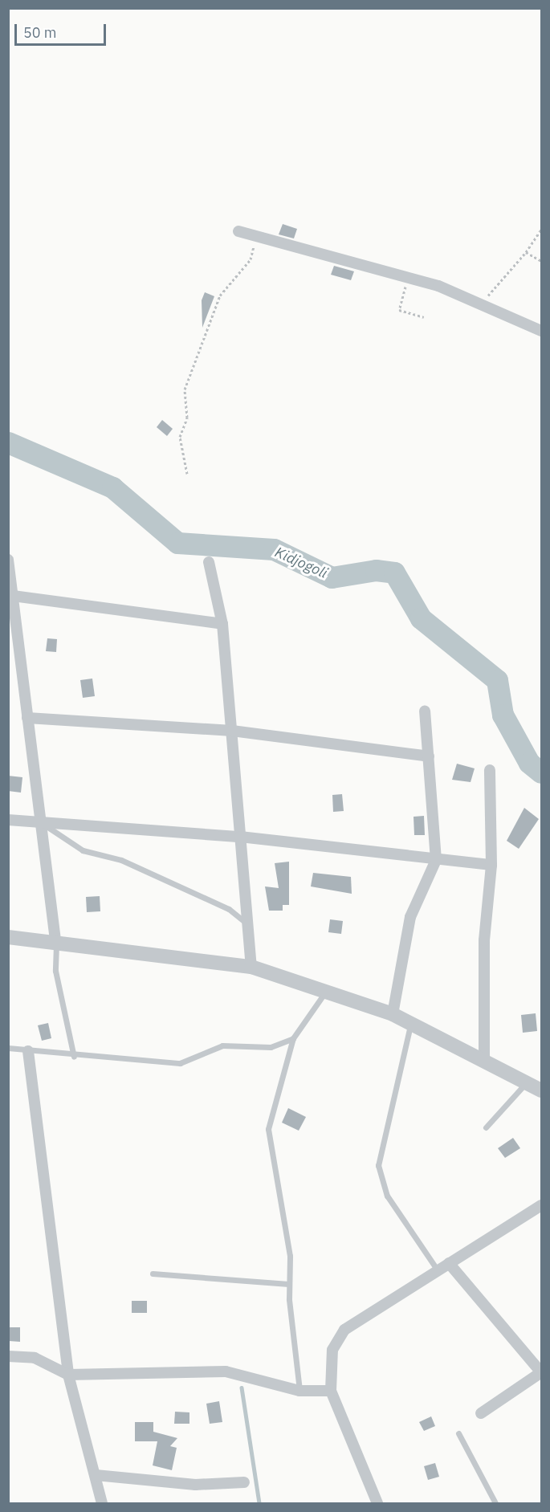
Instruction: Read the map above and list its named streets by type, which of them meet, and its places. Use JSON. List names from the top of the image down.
{
  "water": ["Kidjogoli"],
  "scale_bar": "50 m"
}
